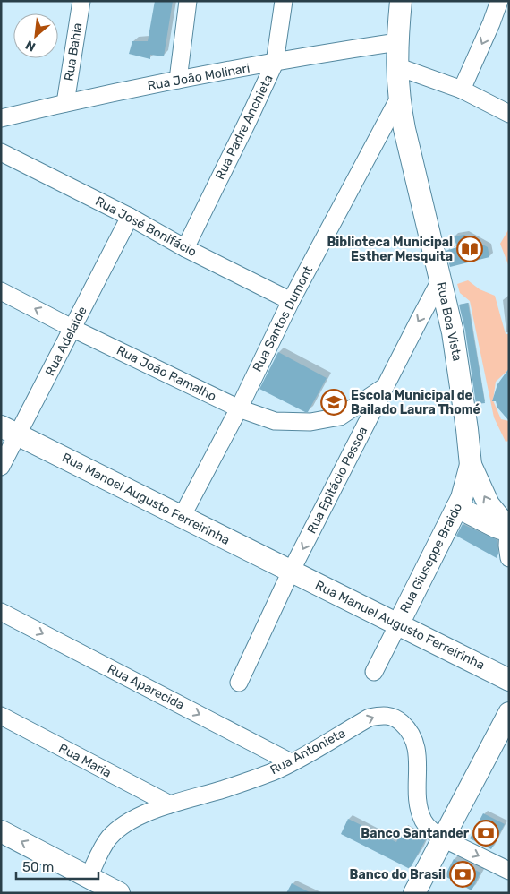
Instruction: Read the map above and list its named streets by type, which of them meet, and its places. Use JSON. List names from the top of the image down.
{
  "streets": {
    "main road": [
      "Rua Boa Vista",
      "Rua Manoel Augusto Ferreirinha",
      "Rua Giuseppe Braido",
      "Rua Manuel Augusto Ferreirinha"
    ],
    "street": [
      "Rua Bahia",
      "Rua João Molinari",
      "Rua Padre Anchieta",
      "Rua José Bonifácio",
      "Rua Santos Dumont",
      "Rua Adelaide",
      "Rua João Ramalho",
      "Rua Epitácio Pessoa",
      "Rua Aparecida",
      "Rua Antonieta",
      "Rua Maria"
    ]
  },
  "crossings": [
    ["Rua Bahia", "Rua João Molinari"],
    ["Rua João Molinari", "Rua Padre Anchieta"],
    ["Rua João Molinari", "Rua Boa Vista"],
    ["Rua Padre Anchieta", "Rua José Bonifácio"],
    ["Rua José Bonifácio", "Rua Santos Dumont"],
    ["Rua José Bonifácio", "Rua Adelaide"],
    ["Rua Santos Dumont", "Rua Boa Vista"],
    ["Rua Santos Dumont", "Rua João Ramalho"],
    ["Rua Santos Dumont", "Rua Manoel Augusto Ferreirinha"],
    ["Rua Boa Vista", "Rua Epitácio Pessoa"],
    ["Rua Boa Vista", "Rua Giuseppe Braido"],
    ["Rua Adelaide", "Rua João Ramalho"],
    ["Rua Adelaide", "Rua Manoel Augusto Ferreirinha"],
    ["Rua João Ramalho", "Rua Epitácio Pessoa"],
    ["Rua Epitácio Pessoa", "Rua Manoel Augusto Ferreirinha"],
    ["Rua Epitácio Pessoa", "Rua Manuel Augusto Ferreirinha"],
    ["Rua Manoel Augusto Ferreirinha", "Rua Manuel Augusto Ferreirinha"],
    ["Rua Giuseppe Braido", "Rua Manuel Augusto Ferreirinha"],
    ["Rua Aparecida", "Rua Antonieta"],
    ["Rua Antonieta", "Rua Maria"]
  ],
  "one_way": ["Rua Epitácio Pessoa", "Rua Aparecida"],
  "places": {
    "library": ["Biblioteca Municipal Esther Mesquita"],
    "school or university": ["Escola Municipal de Bailado Laura Thomé"],
    "bank": ["Banco Santander", "Banco do Brasil"]
  },
  "scale_bar": "50 m",
  "north": "bottom left"
}
